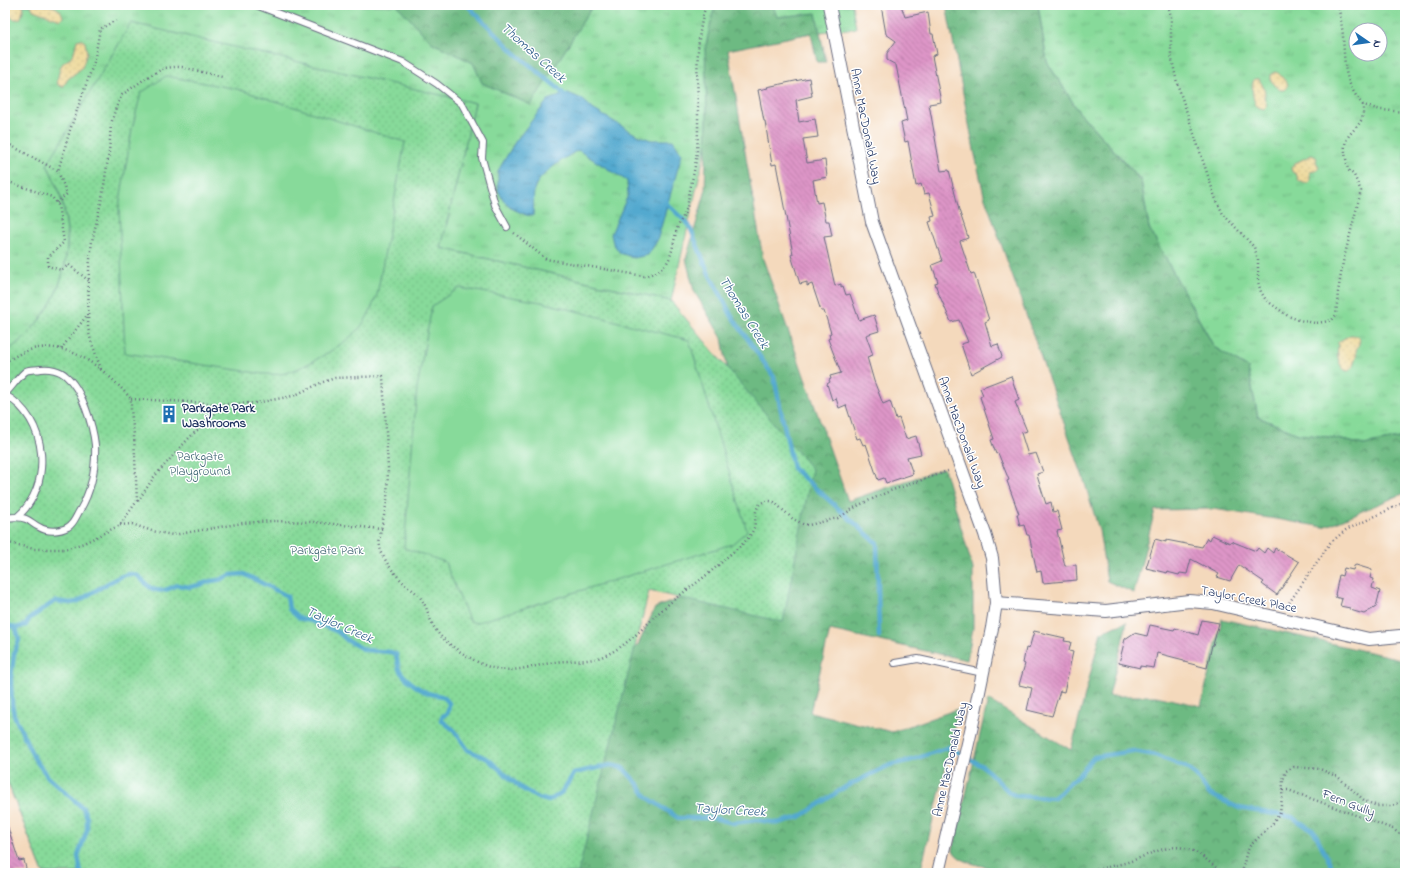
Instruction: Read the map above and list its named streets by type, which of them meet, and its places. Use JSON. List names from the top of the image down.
{
  "streets": {
    "street": ["Anne MacDonald Way", "Taylor Creek Place"],
    "path": ["Fern Gully"]
  },
  "crossings": [
    ["Anne MacDonald Way", "Taylor Creek Place"]
  ],
  "water": ["Thomas Creek", "Taylor Creek"],
  "parks": ["Parkgate Playground", "Parkgate Park"],
  "places": {
    "building": ["Parkgate Park Washrooms"]
  },
  "north": "right"
}
